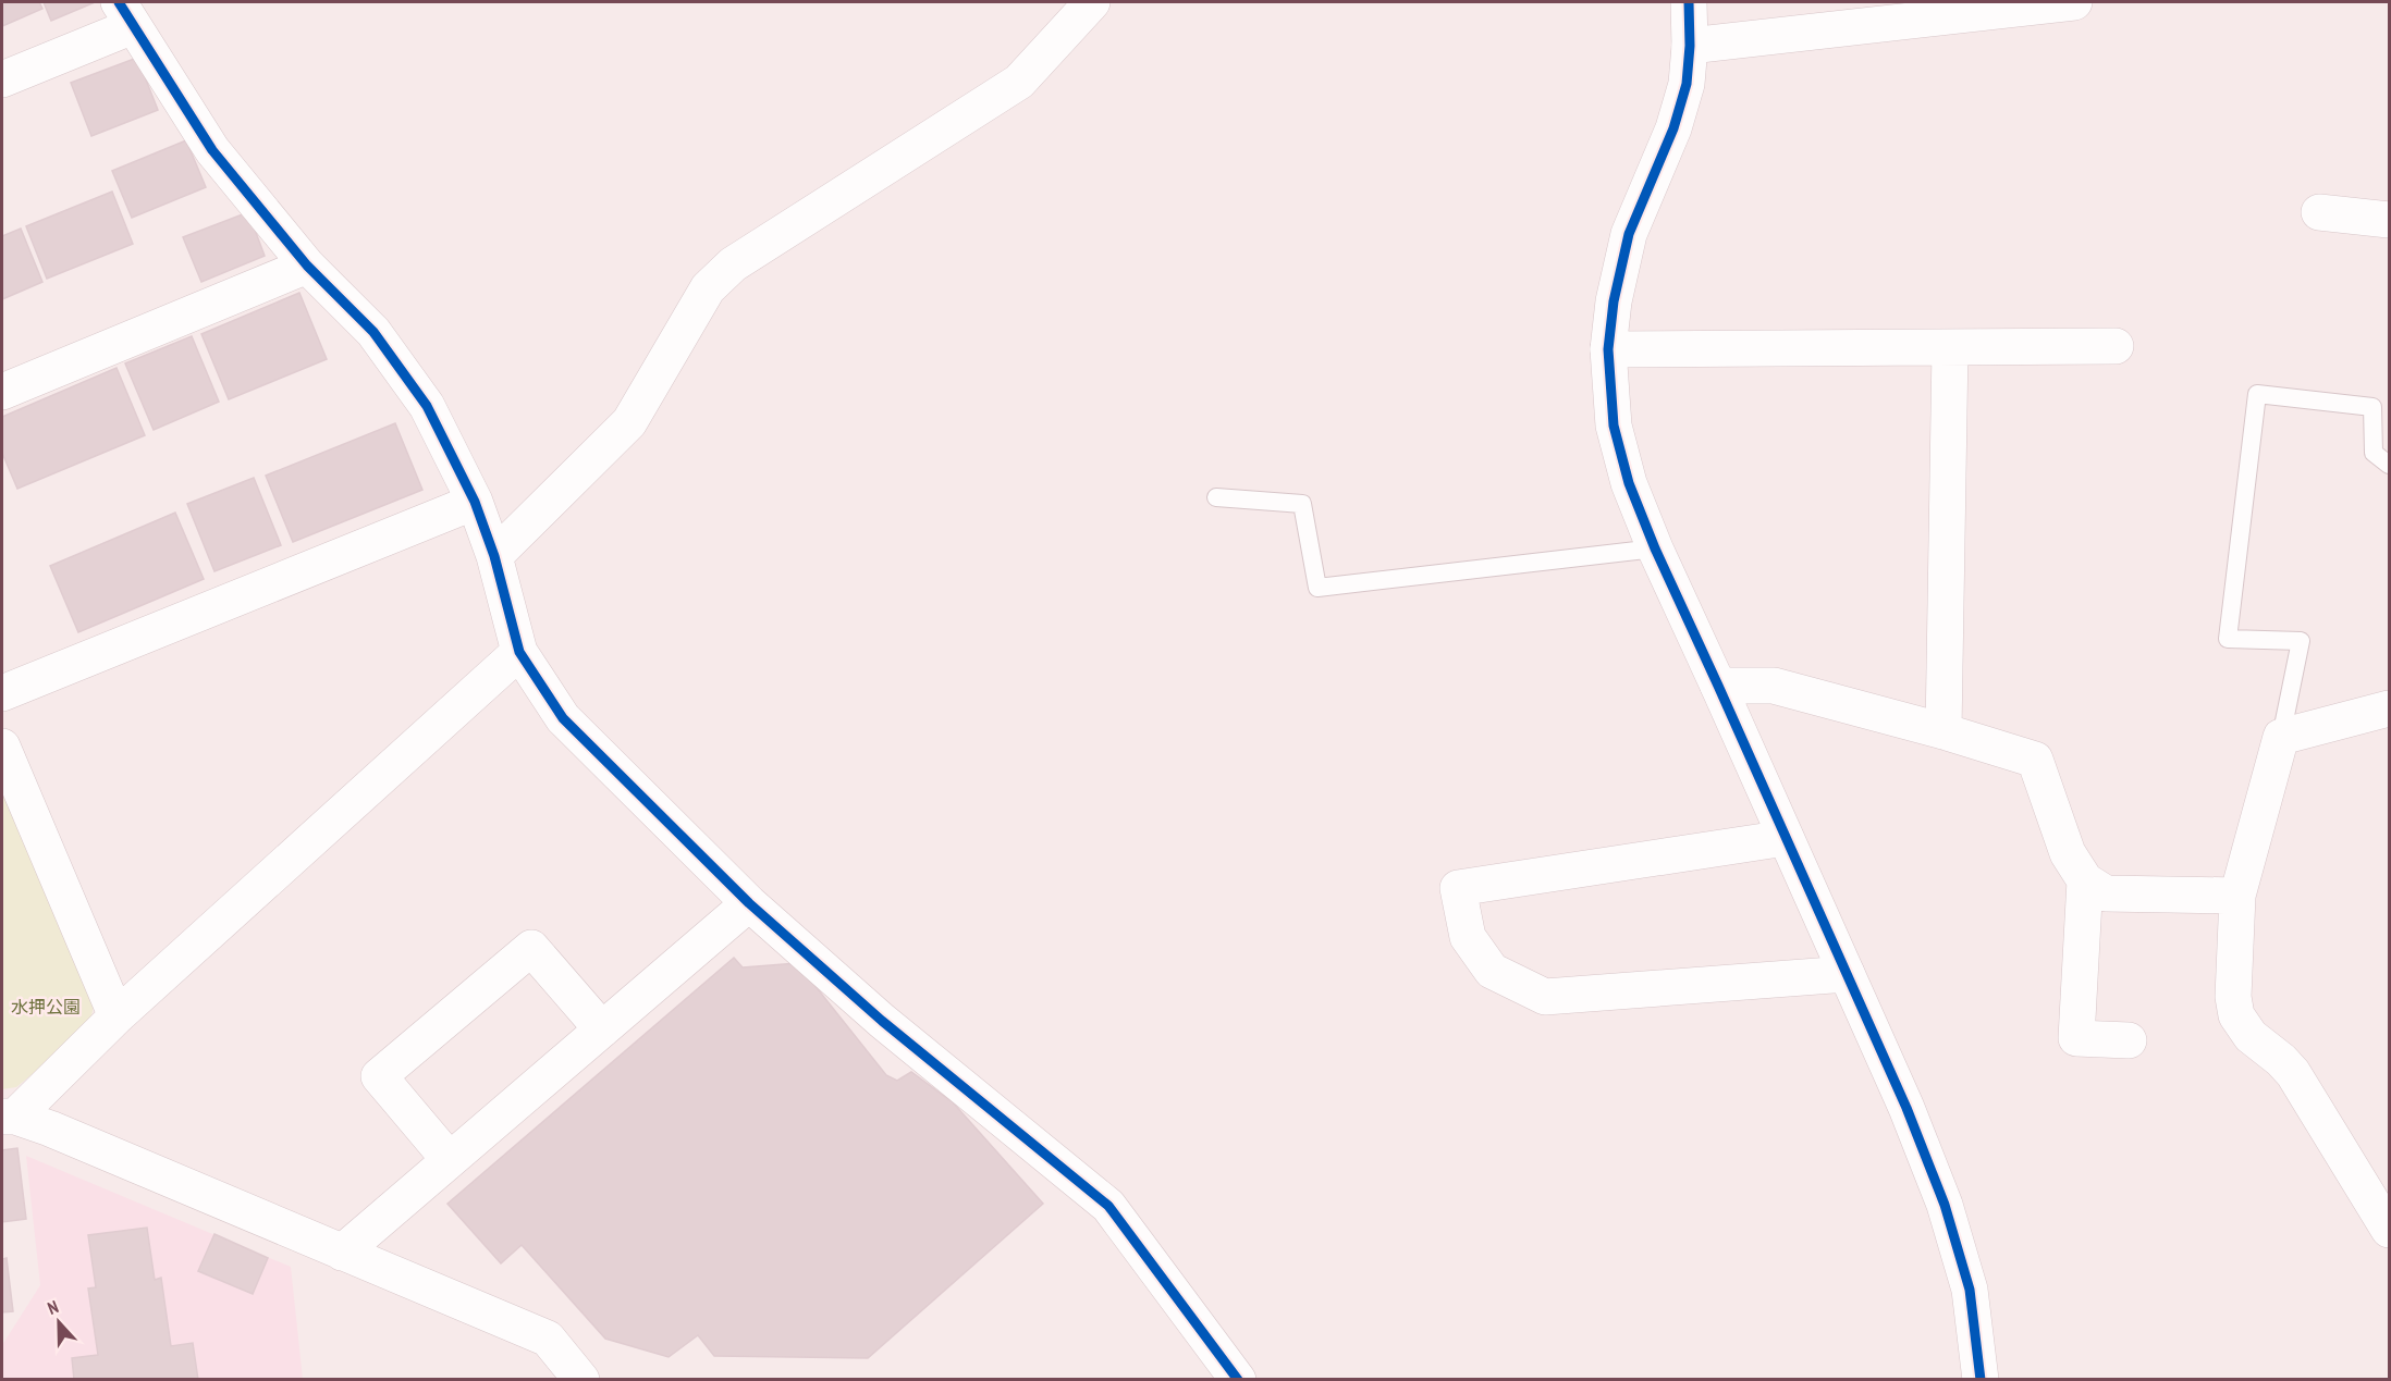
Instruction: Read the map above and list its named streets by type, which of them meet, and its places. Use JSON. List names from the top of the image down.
{
  "parks": ["水押公園"],
  "north": "top"
}
